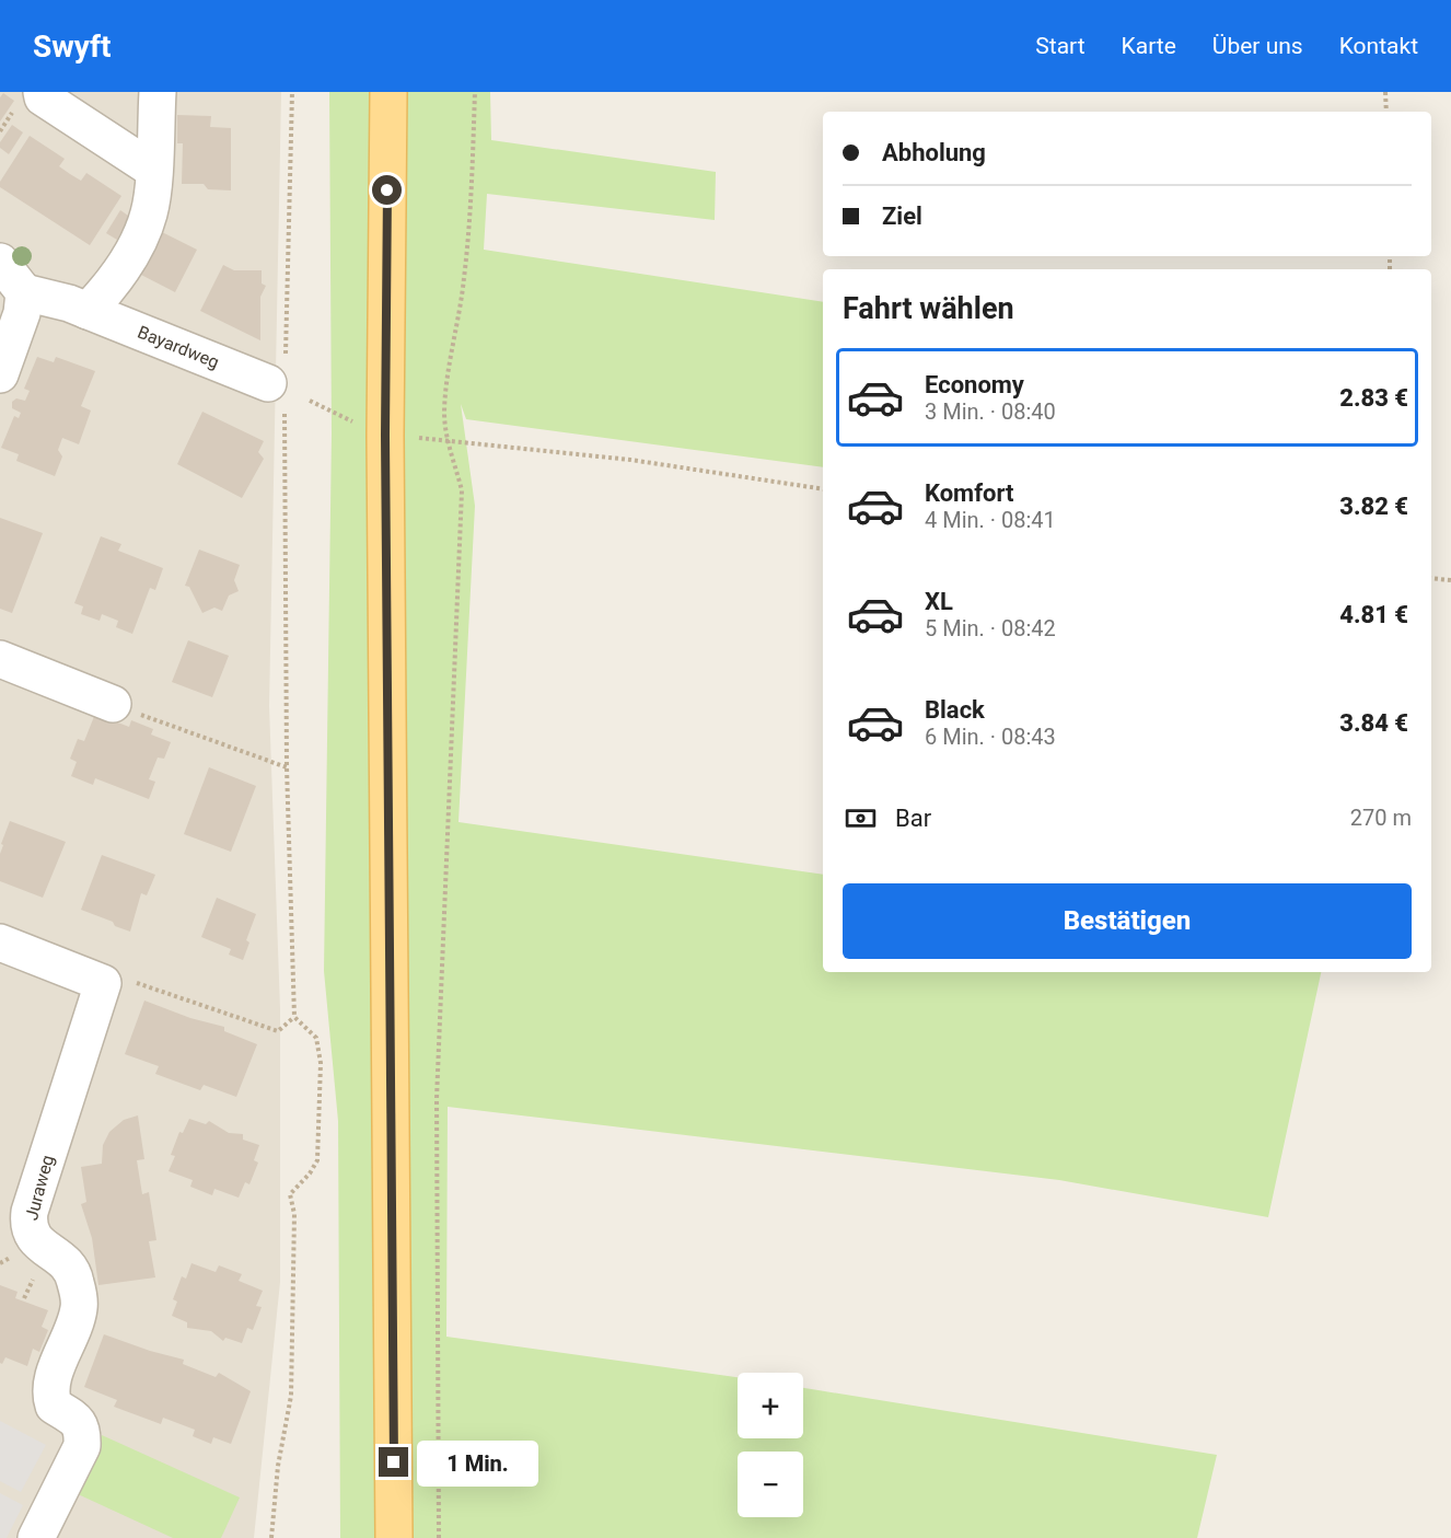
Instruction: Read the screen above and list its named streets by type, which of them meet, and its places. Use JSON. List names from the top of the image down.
{
  "streets": {
    "street": ["Bayardweg", "Juraweg"]
  },
  "page": {
    "header": "Swyft",
    "nav": [
      "Start",
      "Karte",
      "Über uns",
      "Kontakt"
    ],
    "banner": ["Abholung", "Ziel"],
    "heading": "Fahrt wählen",
    "list": [
      {
        "name": "Economy",
        "note": "3 Min. · 08:40",
        "value": "2.83 €"
      },
      {
        "name": "Komfort",
        "note": "4 Min. · 08:41",
        "value": "3.82 €"
      },
      {
        "name": "XL",
        "note": "5 Min. · 08:42",
        "value": "4.81 €"
      },
      {
        "name": "Black",
        "note": "6 Min. · 08:43",
        "value": "3.84 €"
      }
    ],
    "pay": ["Bar", "270 m"],
    "buttons": "Bestätigen",
    "map_buttons": ["+", "−"],
    "bubble": "1 Min."
  }
}
